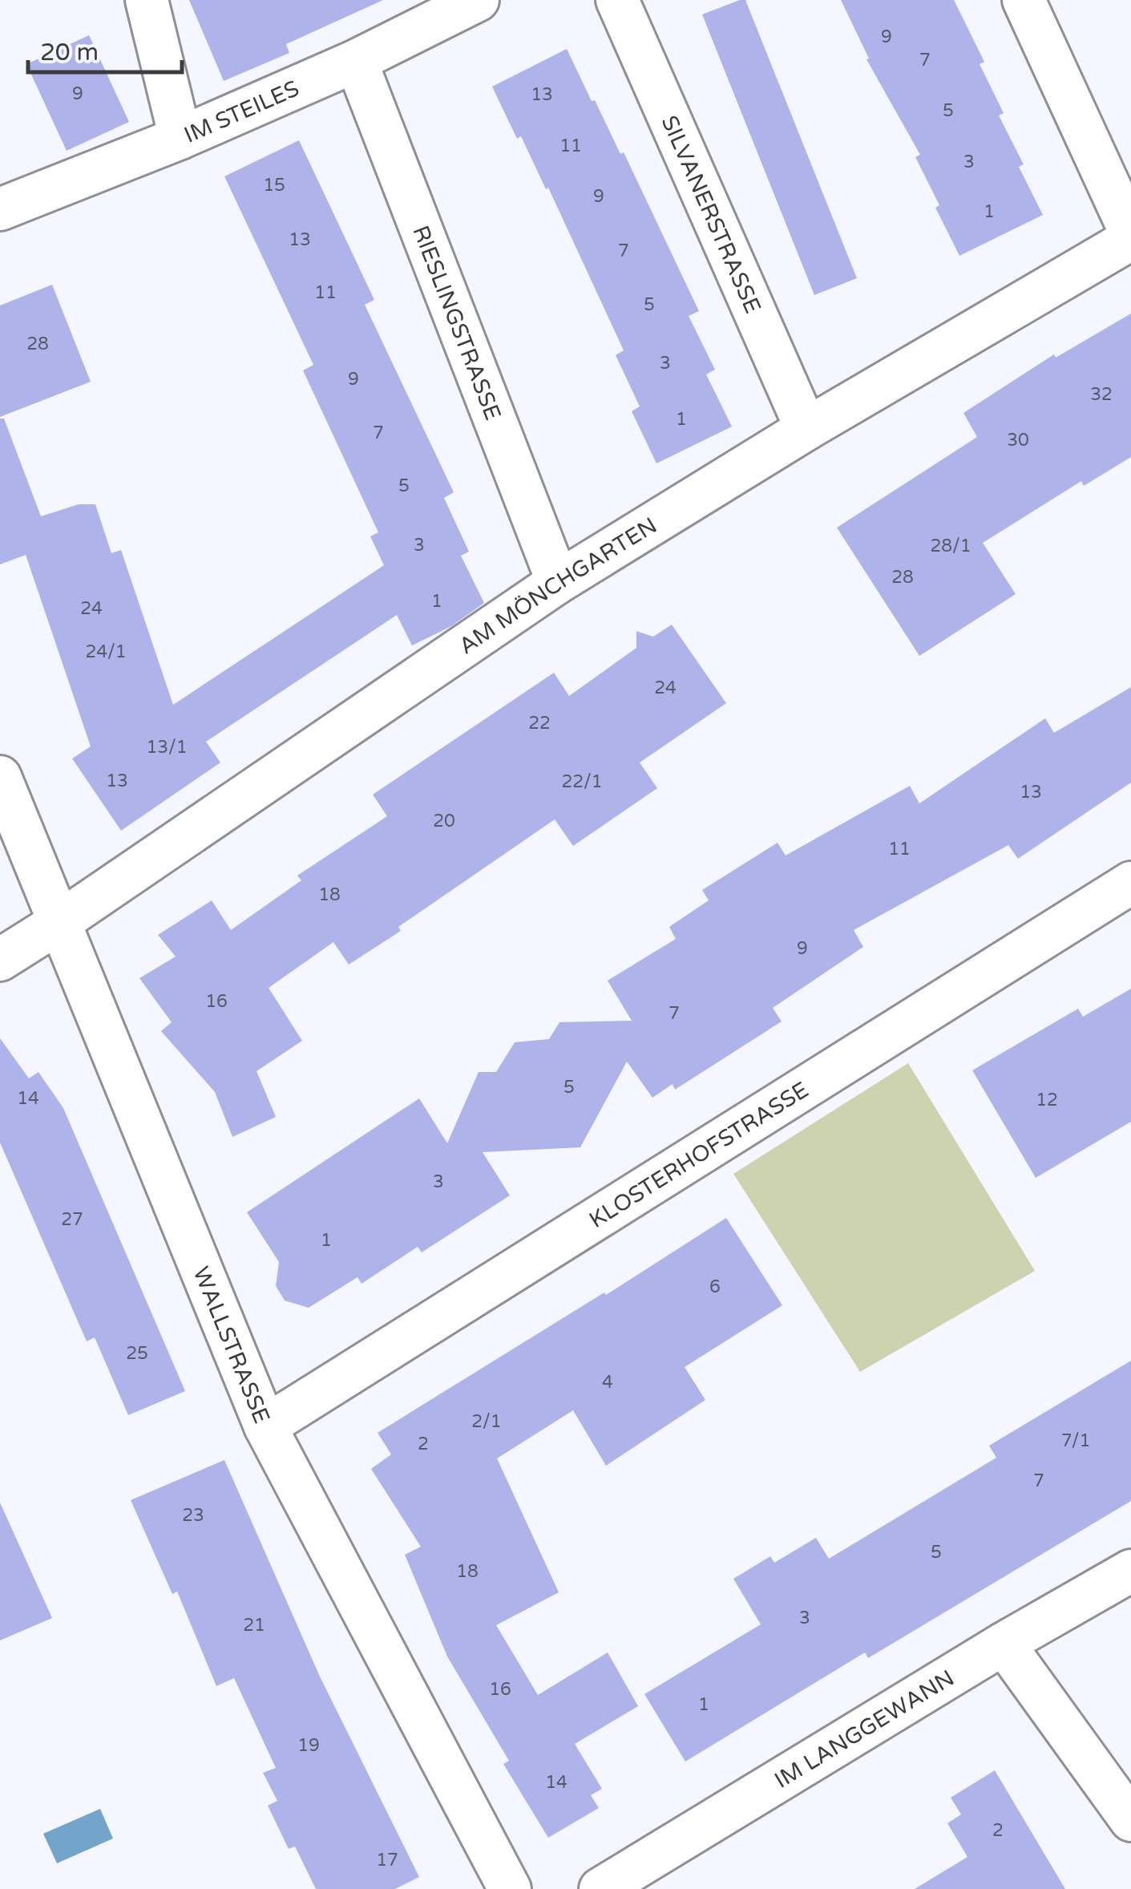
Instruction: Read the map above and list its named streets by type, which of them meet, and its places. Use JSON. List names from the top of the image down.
{
  "streets": {
    "street": [
      "IM STEILES",
      "SILVANERSTRASSE",
      "RIESLINGSTRASSE",
      "AM MÖNCHGARTEN",
      "KLOSTERHOFSTRASSE",
      "WALLSTRASSE",
      "IM LANGGEWANN"
    ]
  },
  "crossings": [
    ["IM STEILES", "RIESLINGSTRASSE"],
    ["SILVANERSTRASSE", "AM MÖNCHGARTEN"],
    ["RIESLINGSTRASSE", "AM MÖNCHGARTEN"],
    ["AM MÖNCHGARTEN", "WALLSTRASSE"],
    ["KLOSTERHOFSTRASSE", "WALLSTRASSE"]
  ],
  "house_numbers": [
    "9",
    "7",
    "9",
    "13",
    "5",
    "11",
    "3",
    "15",
    "9",
    "1",
    "13",
    "7",
    "11",
    "5",
    "28",
    "3",
    "9",
    "32",
    "1",
    "7",
    "30",
    "5",
    "3",
    "28/1",
    "28",
    "1",
    "24",
    "24/1",
    "24",
    "22",
    "13/1",
    "13",
    "22/1",
    "13",
    "20",
    "11",
    "18",
    "9",
    "16",
    "7",
    "5",
    "14",
    "12",
    "3",
    "27",
    "1",
    "6",
    "25",
    "4",
    "2/1",
    "7/1",
    "2",
    "7",
    "23",
    "5",
    "18",
    "3",
    "21",
    "16",
    "1",
    "19",
    "14",
    "2",
    "17"
  ],
  "scale_bar": "20 m"
}
